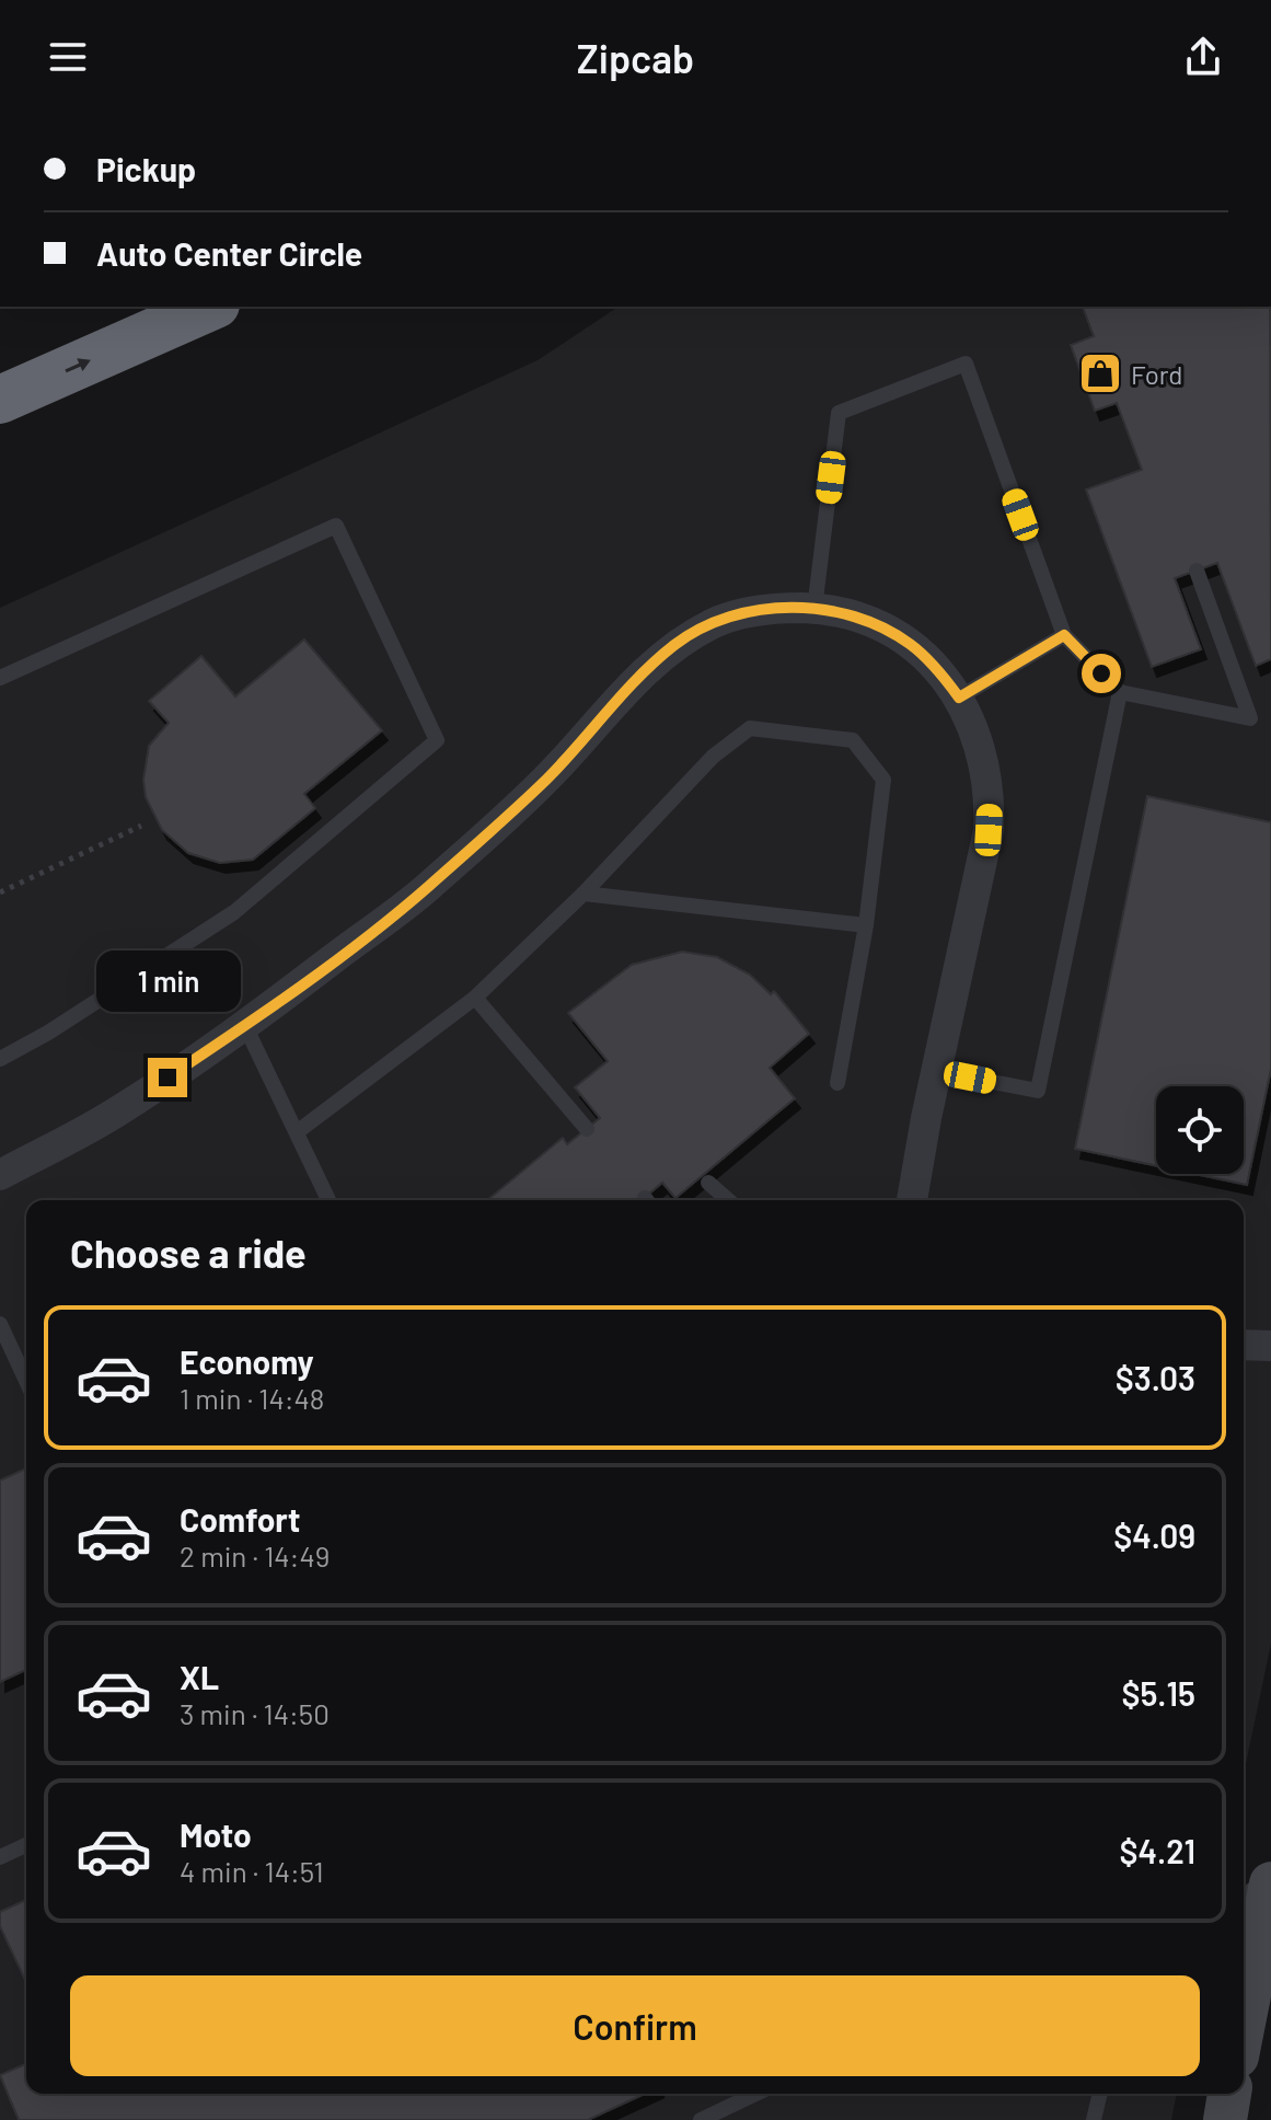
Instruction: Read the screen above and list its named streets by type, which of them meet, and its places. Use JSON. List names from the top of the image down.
{
  "places": {
    "shop": ["Ford"]
  },
  "page": {
    "header": "Zipcab",
    "banner": ["Pickup", "Auto Center Circle"],
    "bubble": "1 min",
    "heading": "Choose a ride",
    "list": [
      {
        "name": "Economy",
        "note": "1 min · 14:48",
        "value": "$3.03"
      },
      {
        "name": "Comfort",
        "note": "2 min · 14:49",
        "value": "$4.09"
      },
      {
        "name": "XL",
        "note": "3 min · 14:50",
        "value": "$5.15"
      },
      {
        "name": "Moto",
        "note": "4 min · 14:51",
        "value": "$4.21"
      }
    ],
    "buttons": "Confirm"
  }
}
